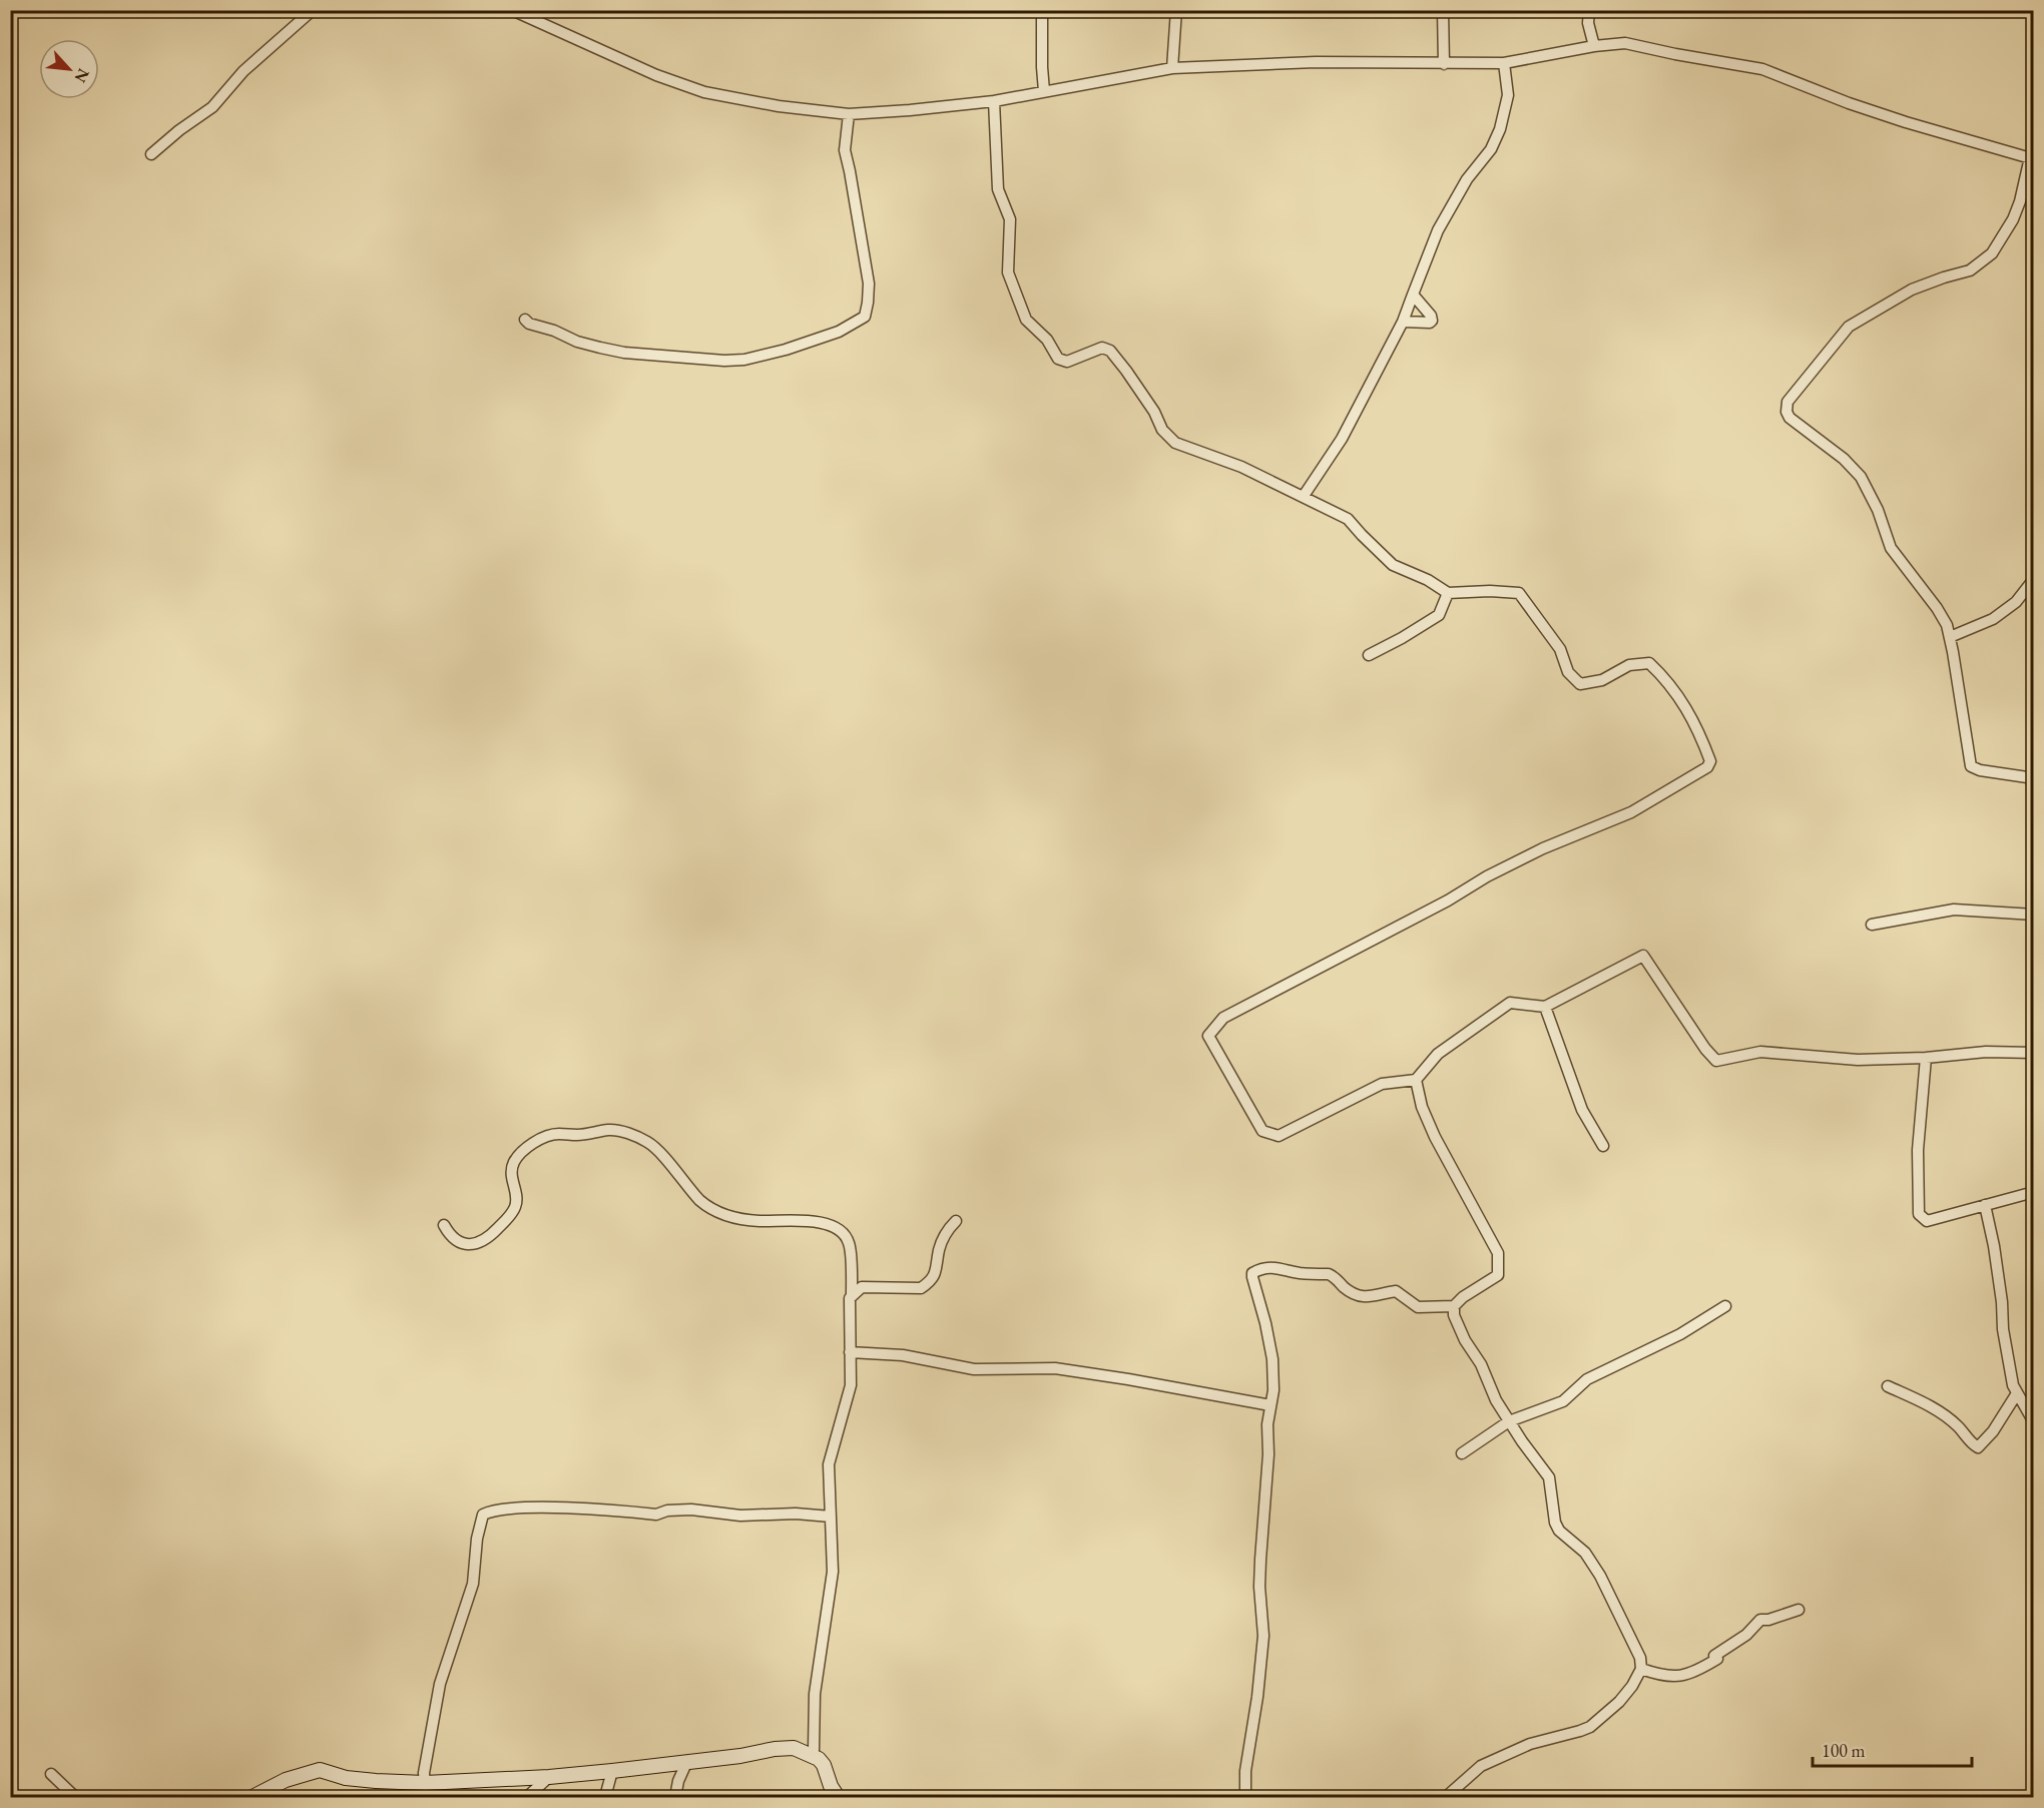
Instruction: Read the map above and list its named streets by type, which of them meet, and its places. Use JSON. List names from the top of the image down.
{
  "scale_bar": "100 m",
  "north": "bottom right"
}
